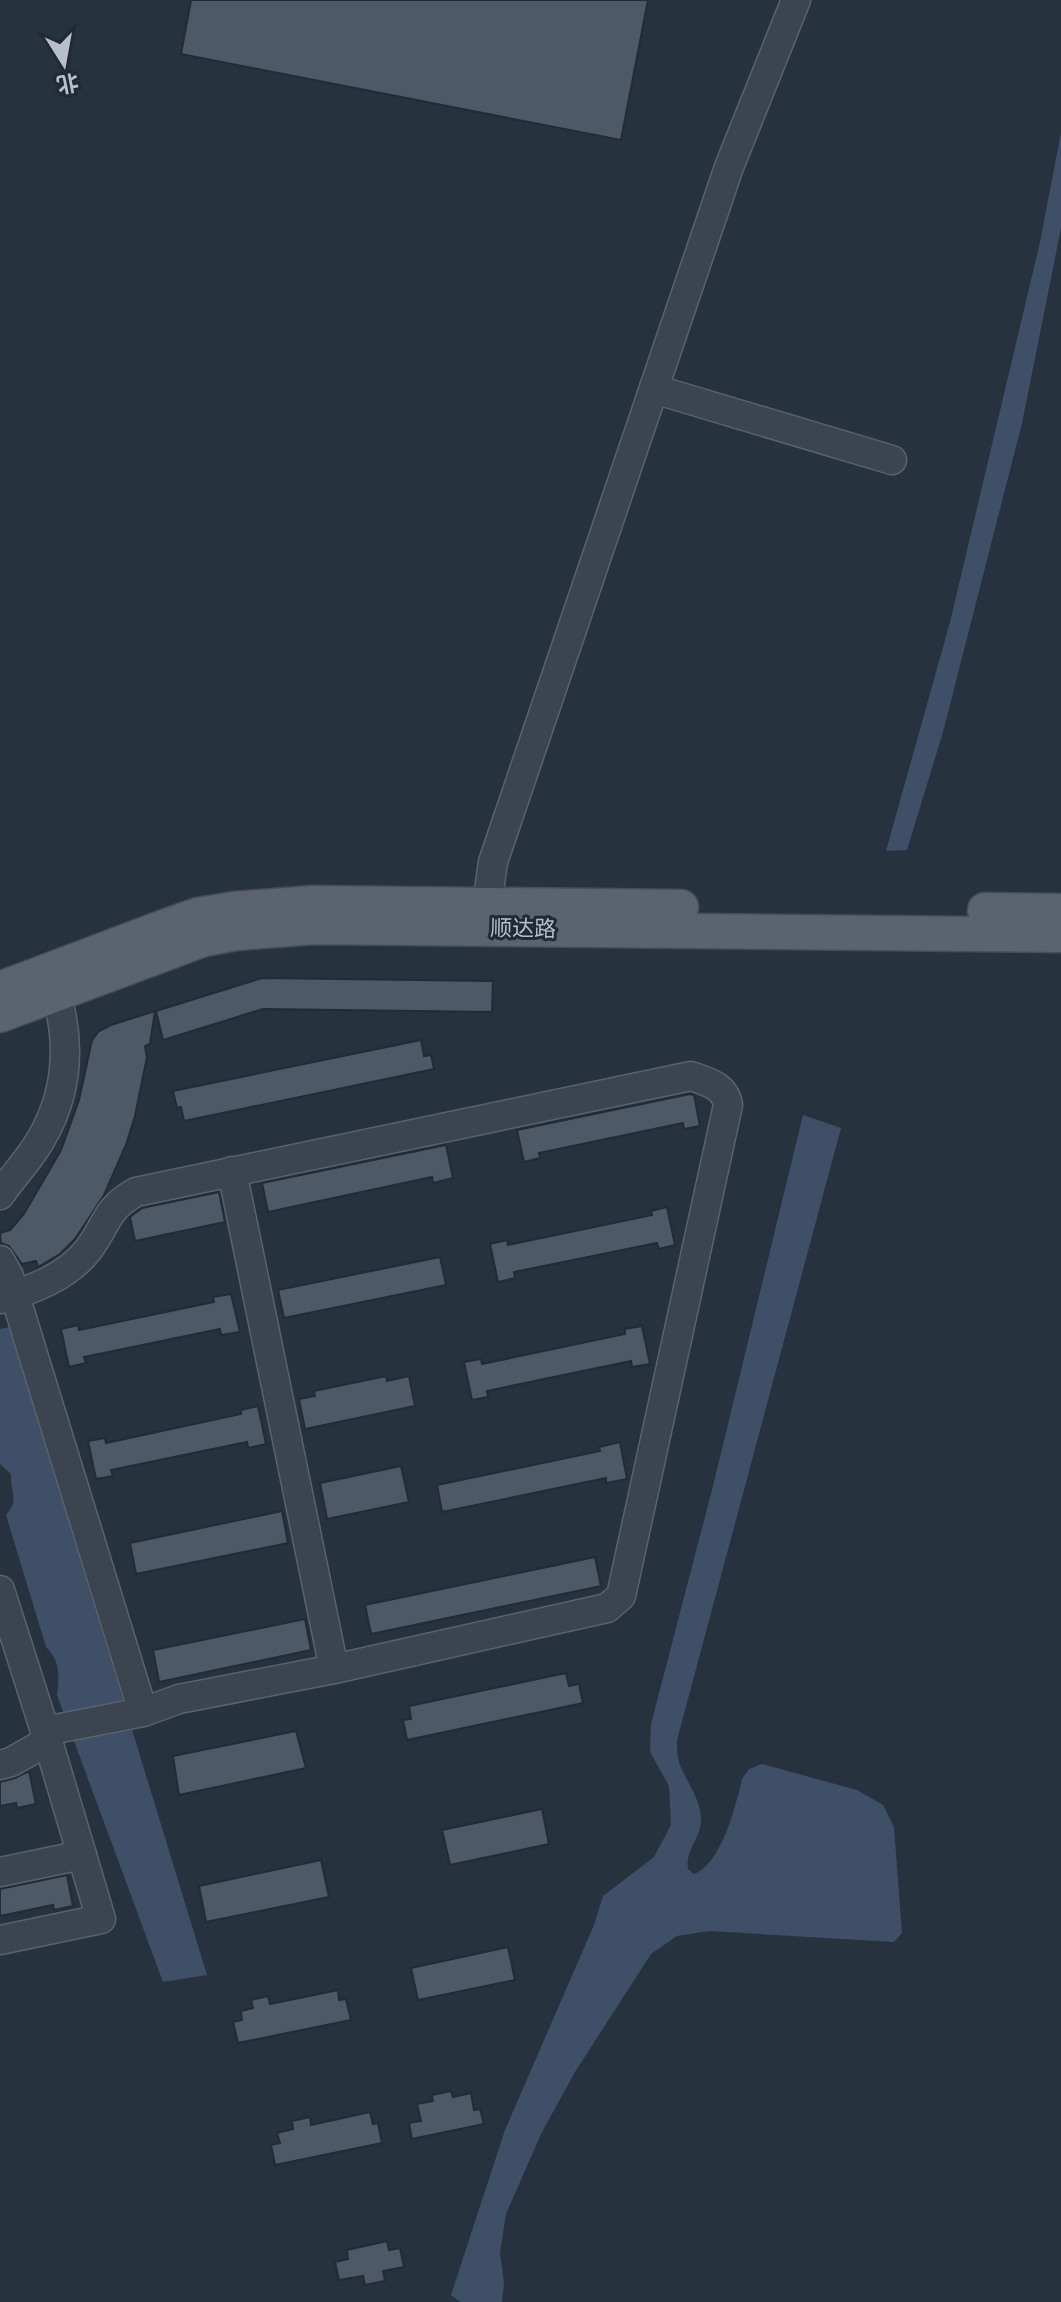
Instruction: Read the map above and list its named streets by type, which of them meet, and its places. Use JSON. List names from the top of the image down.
{
  "streets": {
    "main road": ["顺达路"]
  },
  "north": "bottom"
}
